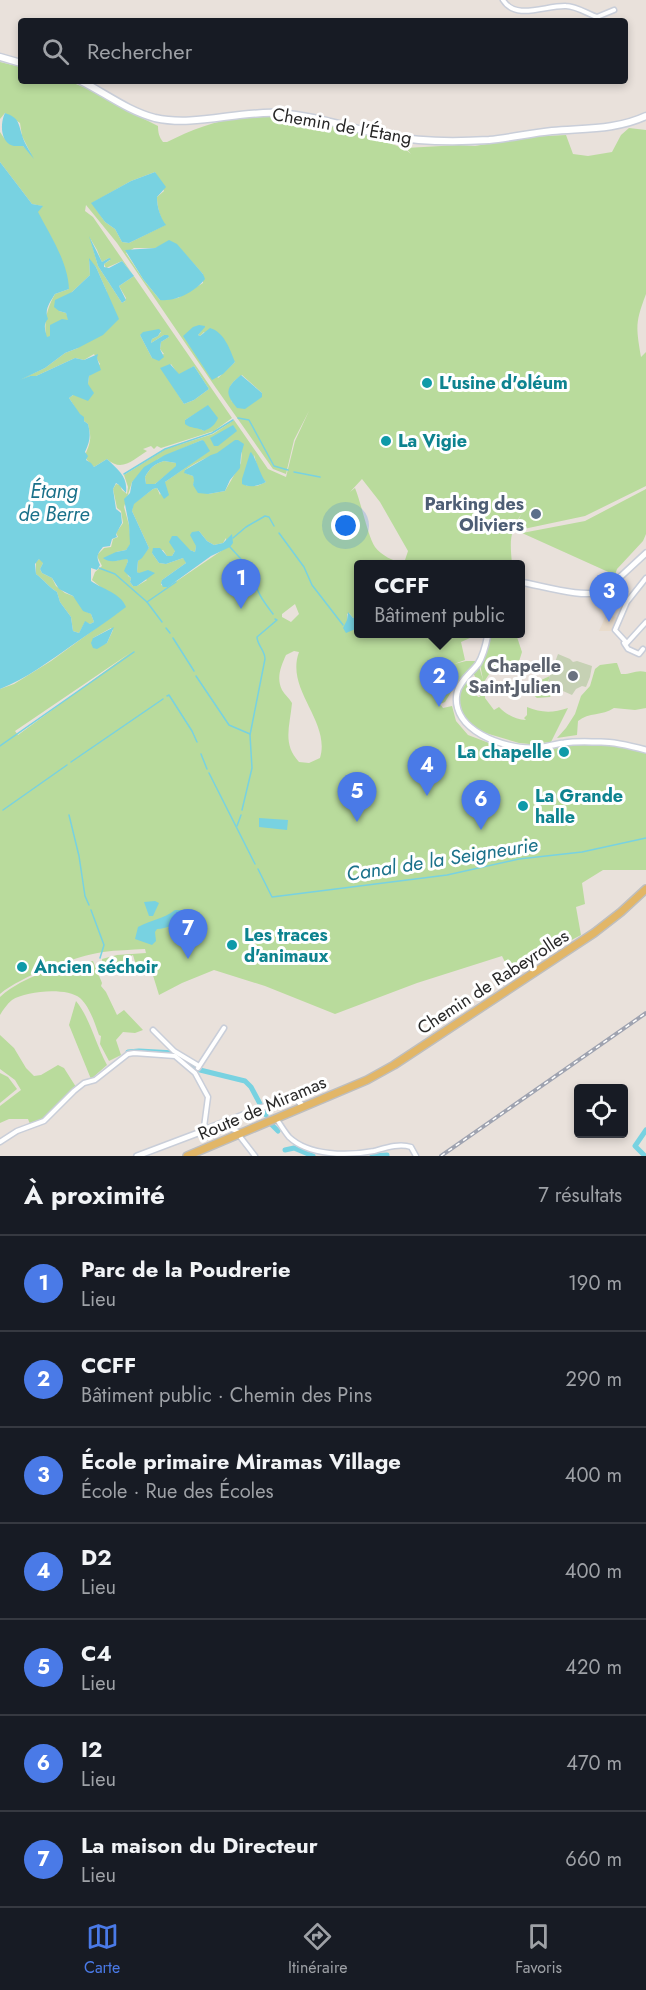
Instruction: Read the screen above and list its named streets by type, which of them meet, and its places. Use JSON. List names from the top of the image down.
{
  "streets": {
    "main road": ["Chemin de l’Étang", "Chemin de Rabeyrolles", "Route de Miramas"]
  },
  "crossings": [
    ["Chemin de Rabeyrolles", "Route de Miramas"]
  ],
  "water": ["Étang de Berre", "Canal de la Seigneurie"],
  "places": [
    "L'usine d'oléum",
    "La Vigie",
    "Parking des Oliviers",
    "Chapelle Saint-Julien",
    "La chapelle",
    "La Grande halle",
    "Les traces d'animaux",
    "Ancien séchoir"
  ],
  "page": {
    "search": "Rechercher",
    "pins": [
      "1",
      "3",
      "2",
      "4",
      "5",
      "6",
      "7"
    ],
    "popup": ["CCFF", "Bâtiment public"],
    "heading": ["À proximité", "7 résultats"],
    "list": [
      {
        "mark": "1",
        "name": "Parc de la Poudrerie",
        "note": "Lieu",
        "value": "190 m"
      },
      {
        "mark": "2",
        "name": "CCFF",
        "note": "Bâtiment public · Chemin des Pins",
        "value": "290 m"
      },
      {
        "mark": "3",
        "name": "École primaire Miramas Village",
        "note": "École · Rue des Écoles",
        "value": "400 m"
      },
      {
        "mark": "4",
        "name": "D2",
        "note": "Lieu",
        "value": "400 m"
      },
      {
        "mark": "5",
        "name": "C4",
        "note": "Lieu",
        "value": "420 m"
      },
      {
        "mark": "6",
        "name": "I2",
        "note": "Lieu",
        "value": "470 m"
      },
      {
        "mark": "7",
        "name": "La maison du Directeur",
        "note": "Lieu",
        "value": "660 m"
      }
    ],
    "nav": ["Carte", "Itinéraire", "Favoris"]
  }
}
